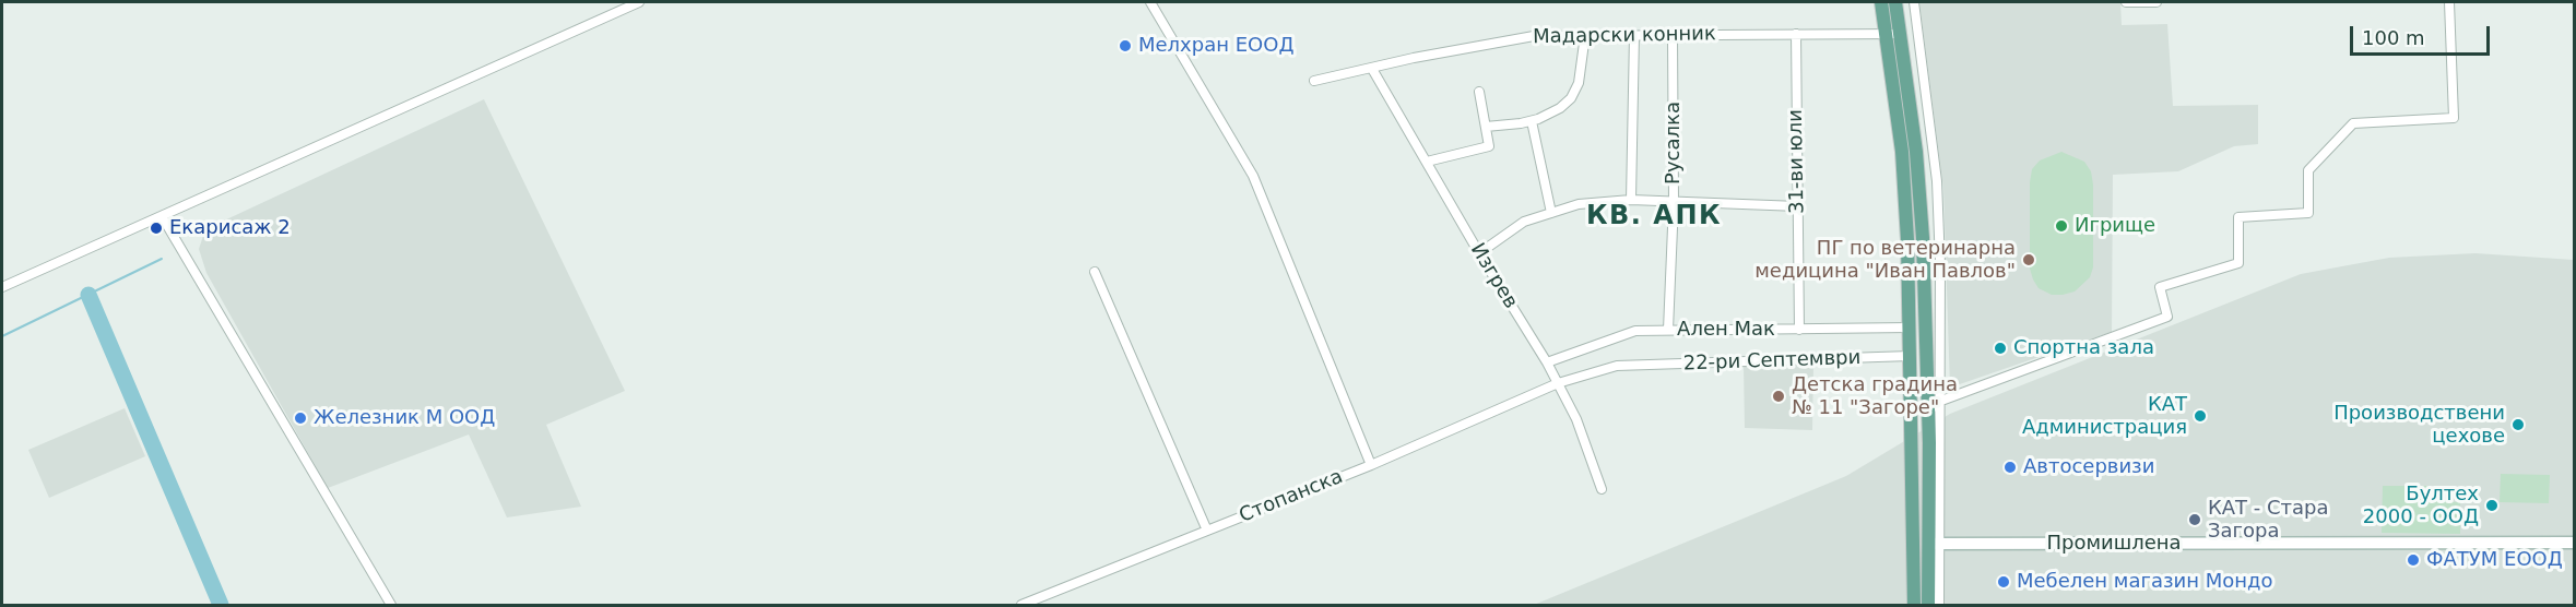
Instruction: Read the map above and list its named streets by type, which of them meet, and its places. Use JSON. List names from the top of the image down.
{
  "streets": {
    "main road": ["Промишлена"],
    "street": [
      "Мадарски конник",
      "Русалка",
      "31-ви юли",
      "Изгрев",
      "Ален Мак",
      "22-ри Септември",
      "Стопанска"
    ]
  },
  "crossings": [
    ["Мадарски конник", "Русалка"],
    ["Мадарски конник", "31-ви юли"],
    ["Мадарски конник", "Изгрев"],
    ["Русалка", "Ален Мак"],
    ["31-ви юли", "Ален Мак"],
    ["Изгрев", "Ален Мак"],
    ["Изгрев", "22-ри Септември"],
    ["Изгрев", "Стопанска"],
    ["22-ри Септември", "Стопанска"]
  ],
  "districts": ["КВ. АПК"],
  "places": [
    "Мелхран ЕООД",
    "Игрище",
    "Екарисаж 2",
    "ПГ по ветеринарна медицина \"Иван Павлов\"",
    "Спортна зала",
    "Детска градина № 11 \"Загоре\"",
    "КАТ Администрация",
    "Железник М ООД",
    "Производствени цехове",
    "Автосервизи",
    "Бултех 2000 - ООД",
    "КАТ - Стара Загора",
    "ФАТУМ ЕООД",
    "Мебелен магазин Мондо"
  ],
  "scale_bar": "100 m"
}
